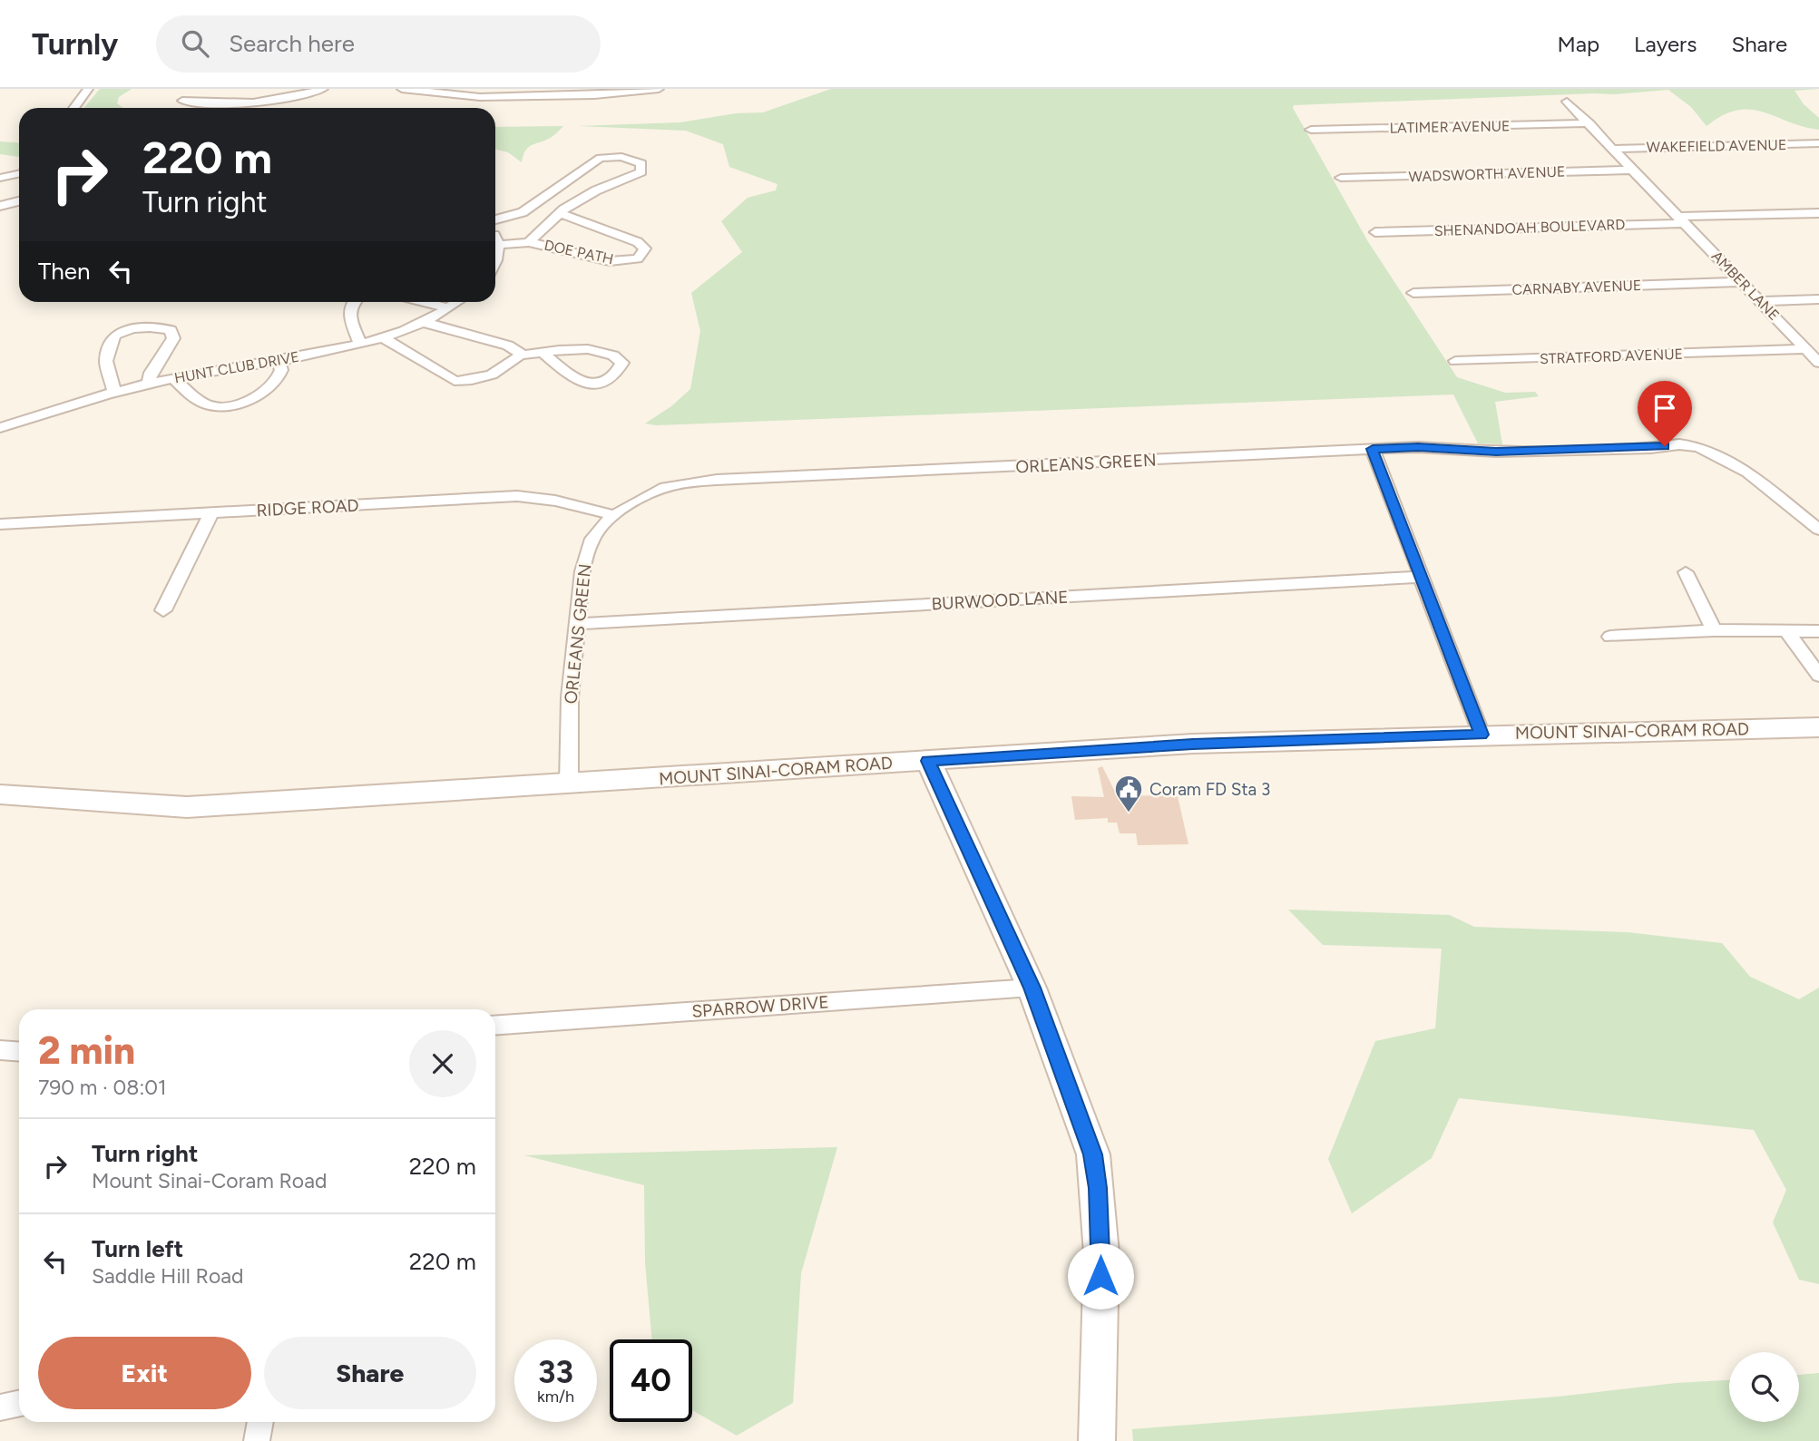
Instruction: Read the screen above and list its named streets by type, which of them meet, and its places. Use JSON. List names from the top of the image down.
{
  "streets": {
    "main road": ["MOUNT SINAI-CORAM ROAD"],
    "street": [
      "LATIMER AVENUE",
      "WAKEFIELD AVENUE",
      "WADSWORTH AVENUE",
      "SHENANDOAH BOULEVARD",
      "DOE PATH",
      "AMBER LANE",
      "CARNABY AVENUE",
      "STRATFORD AVENUE",
      "HUNT CLUB DRIVE",
      "ORLEANS GREEN",
      "RIDGE ROAD",
      "BURWOOD LANE",
      "SPARROW DRIVE"
    ]
  },
  "crossings": [
    ["LATIMER AVENUE", "AMBER LANE"],
    ["WAKEFIELD AVENUE", "AMBER LANE"],
    ["WADSWORTH AVENUE", "AMBER LANE"],
    ["SHENANDOAH BOULEVARD", "AMBER LANE"],
    ["AMBER LANE", "CARNABY AVENUE"],
    ["AMBER LANE", "STRATFORD AVENUE"],
    ["ORLEANS GREEN", "RIDGE ROAD"],
    ["ORLEANS GREEN", "BURWOOD LANE"],
    ["ORLEANS GREEN", "MOUNT SINAI-CORAM ROAD"]
  ],
  "places": {
    "public building": ["Coram FD Sta 3"]
  },
  "page": {
    "header": "Turnly",
    "search": "Search here",
    "nav": ["Map", "Layers", "Share"],
    "turn": ["220 m", "Turn right"],
    "then": "Then",
    "heading": ["2 min", "790 m · 08:01"],
    "list": [
      {
        "name": "Turn right",
        "note": "Mount Sinai-Coram Road",
        "value": "220 m"
      },
      {
        "name": "Turn left",
        "note": "Saddle Hill Road",
        "value": "220 m"
      }
    ],
    "buttons": ["Exit", "Share"],
    "speed": "33 km/h",
    "limit": "40"
  }
}
